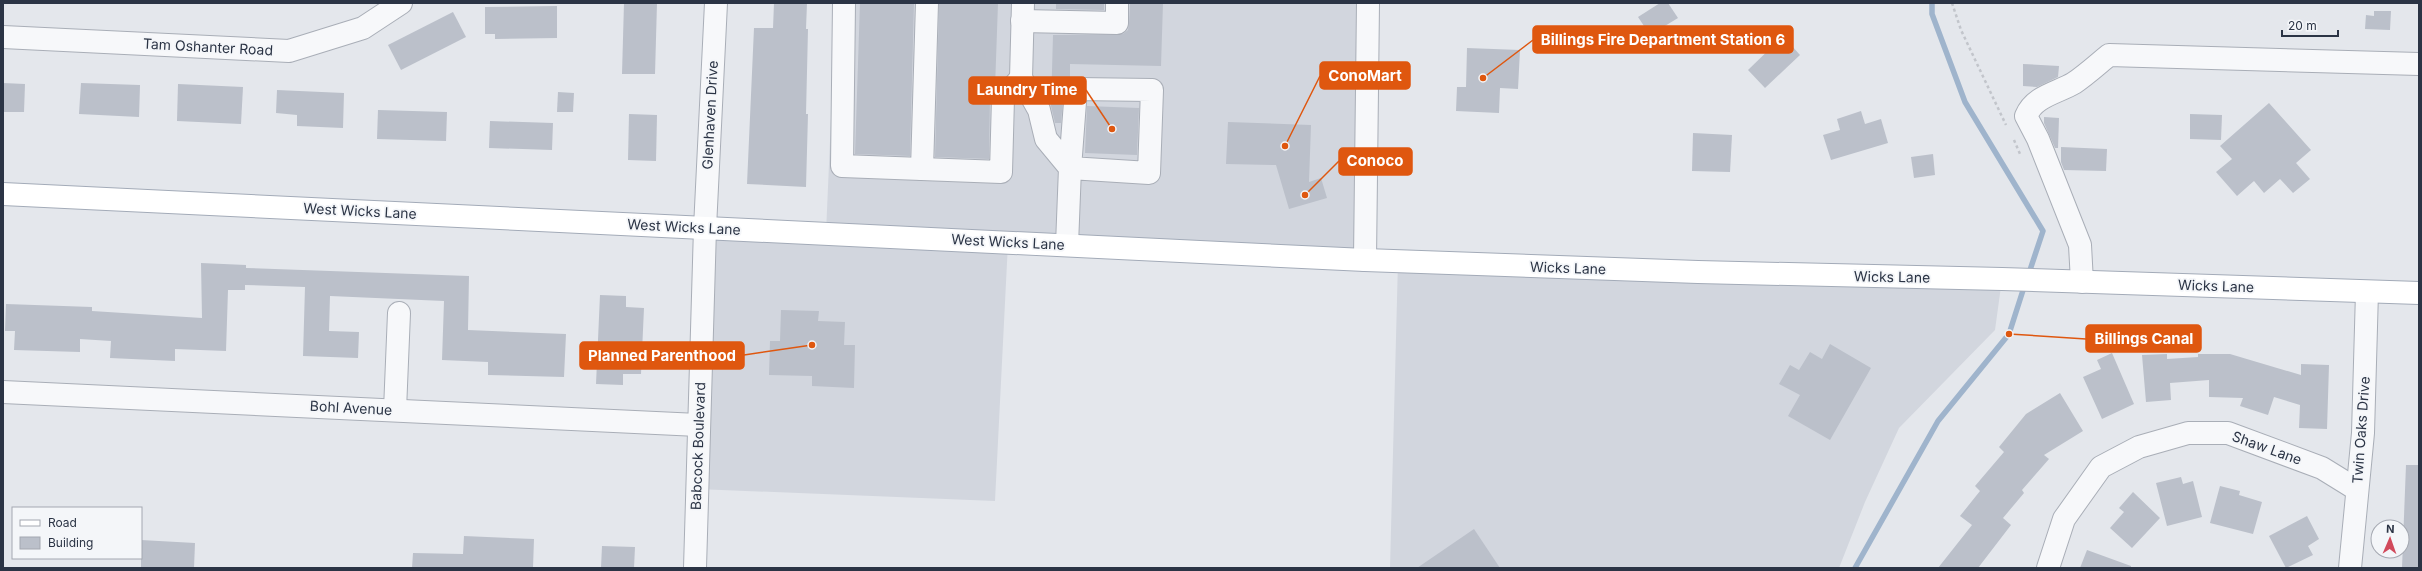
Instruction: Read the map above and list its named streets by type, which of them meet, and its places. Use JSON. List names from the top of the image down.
{
  "streets": {
    "main road": ["West Wicks Lane", "Wicks Lane"],
    "street": [
      "Tam Oshanter Road",
      "Glenhaven Drive",
      "Bohl Avenue",
      "Twin Oaks Drive",
      "Babcock Boulevard",
      "Shaw Lane"
    ]
  },
  "crossings": [
    ["Glenhaven Drive", "West Wicks Lane"],
    ["Glenhaven Drive", "Babcock Boulevard"],
    ["West Wicks Lane", "Wicks Lane"],
    ["West Wicks Lane", "Babcock Boulevard"],
    ["Wicks Lane", "Twin Oaks Drive"],
    ["Bohl Avenue", "Babcock Boulevard"],
    ["Twin Oaks Drive", "Shaw Lane"]
  ],
  "places": [
    "Billings Fire Department Station 6",
    "Laundry Time",
    "ConoMart",
    "Conoco",
    "Billings Canal",
    "Planned Parenthood"
  ],
  "legend": ["Road", "Building"],
  "scale_bar": "20 m",
  "north": "top"
}
